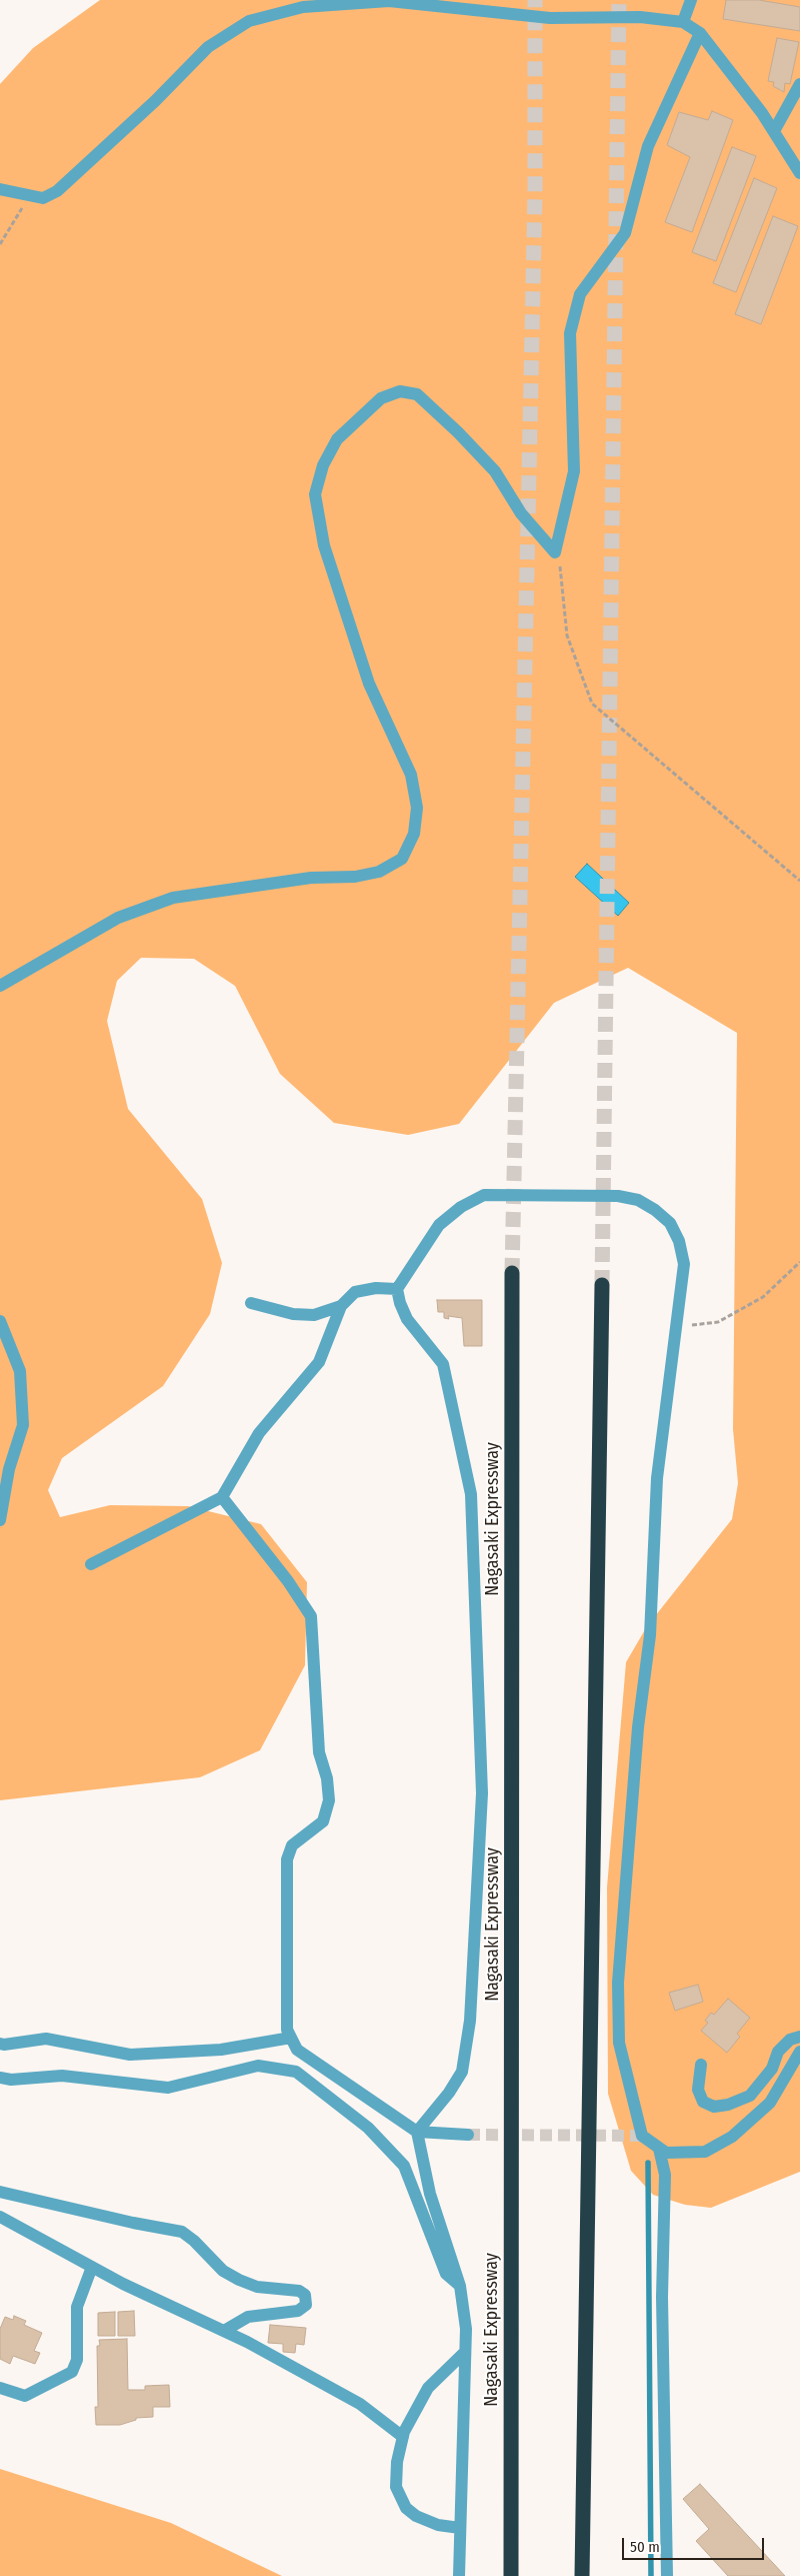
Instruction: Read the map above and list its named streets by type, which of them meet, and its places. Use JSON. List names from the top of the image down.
{
  "streets": {
    "highway": ["Nagasaki Expressway"]
  },
  "scale_bar": "50 m"
}
